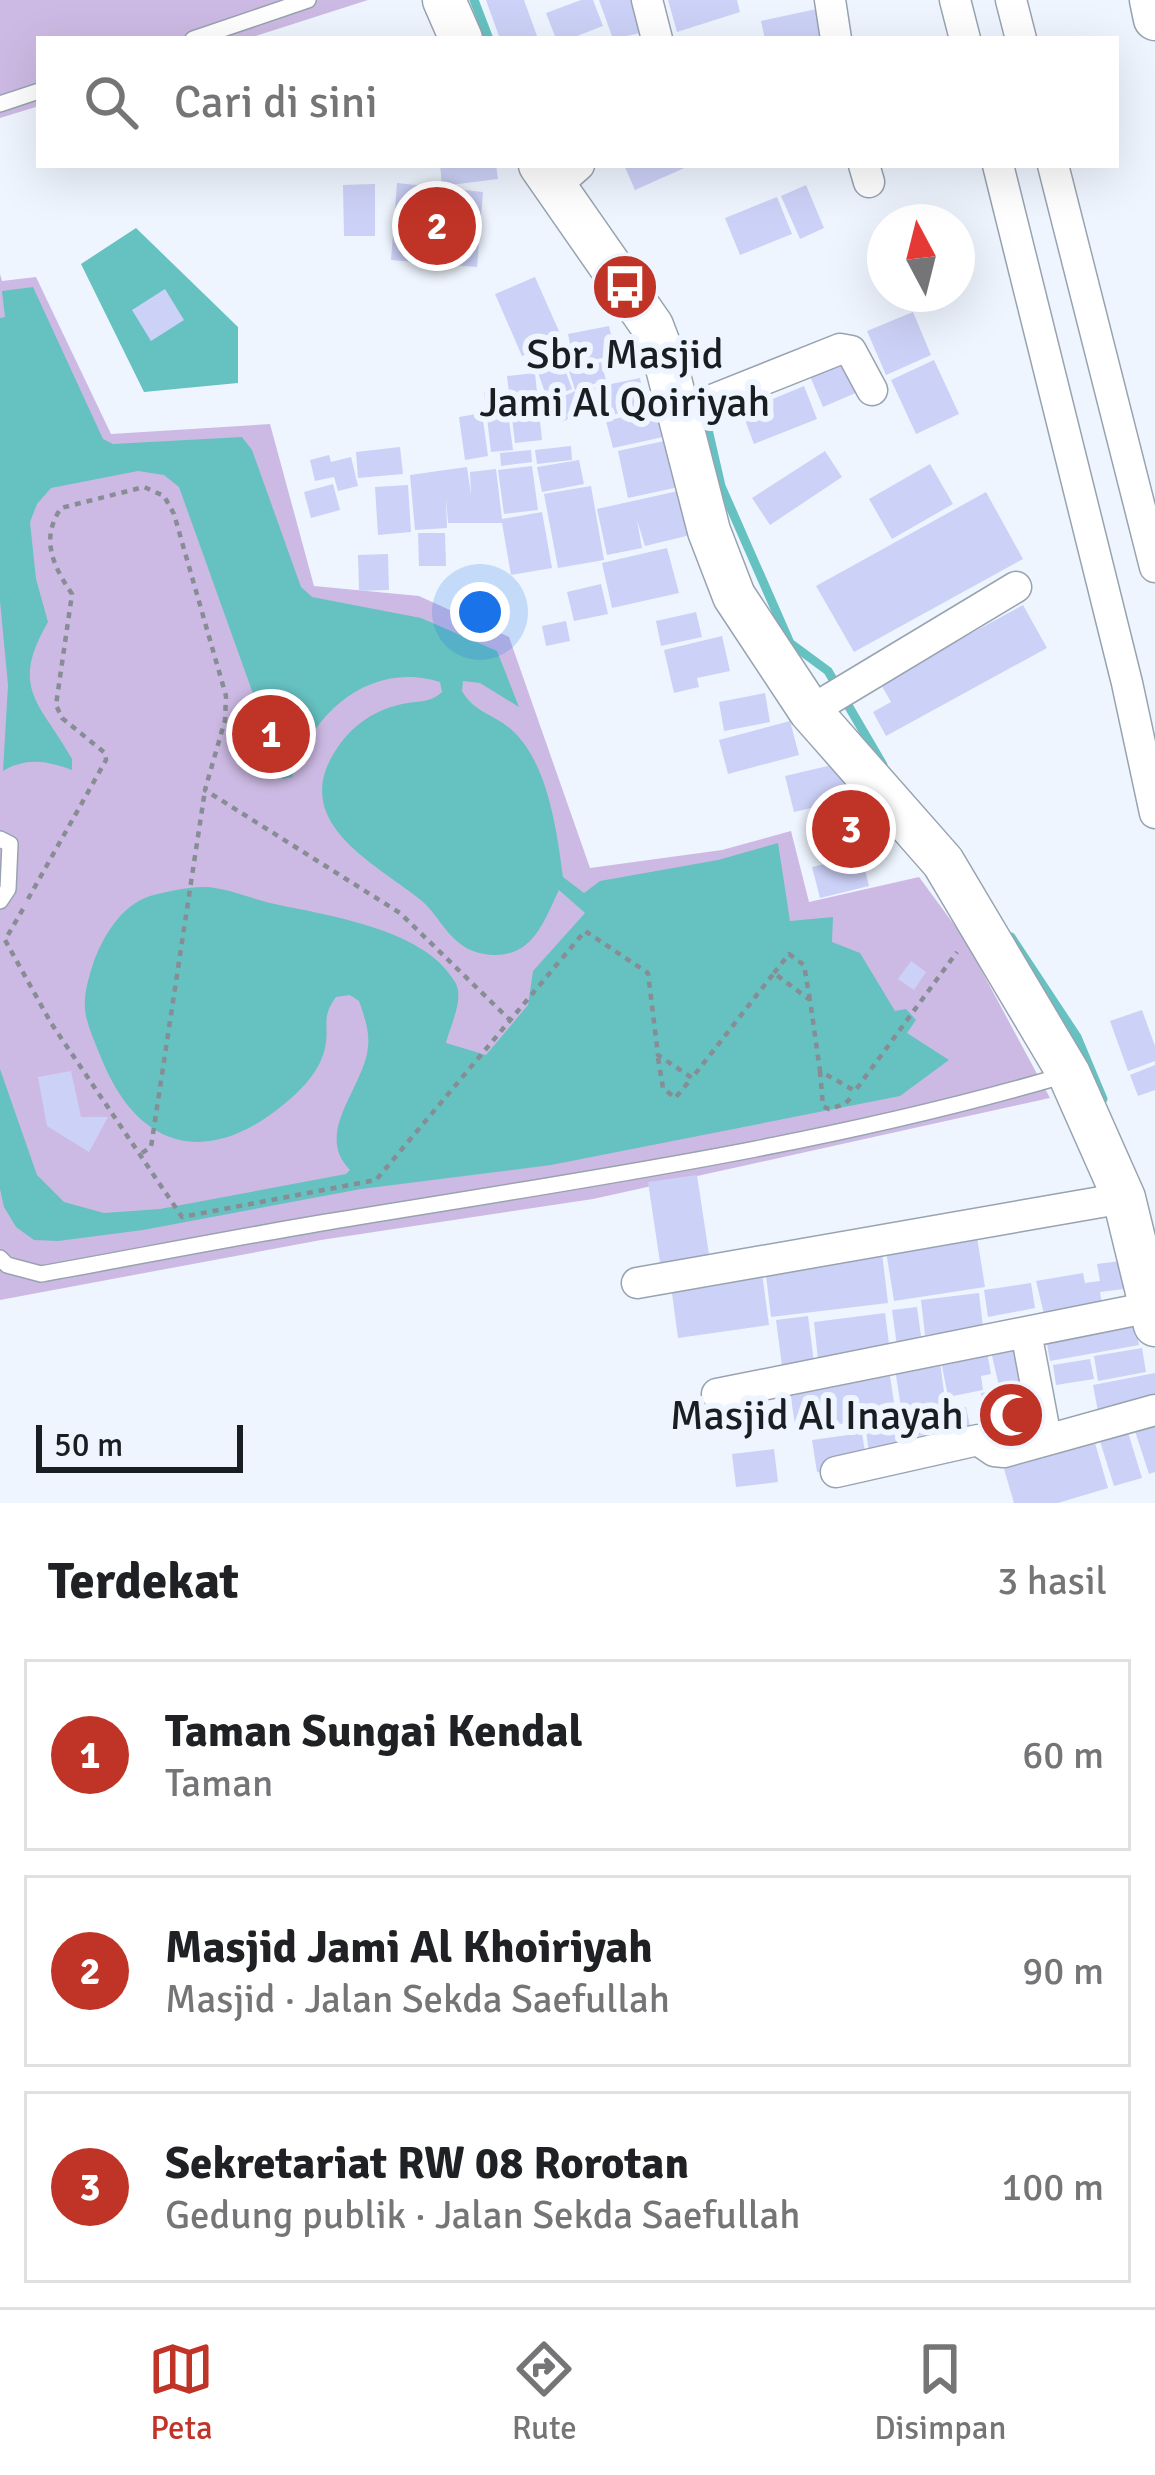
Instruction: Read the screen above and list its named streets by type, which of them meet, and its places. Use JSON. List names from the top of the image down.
{
  "places": {
    "bus stop": ["Sbr. Masjid Jami Al Qoiriyah"],
    "mosque": ["Masjid Al Inayah"]
  },
  "scale_bar": "50 m",
  "north": "top",
  "page": {
    "search": "Cari di sini",
    "pins": ["2", "1", "3"],
    "scale": "50 m",
    "heading": ["Terdekat", "3 hasil"],
    "list": [
      {
        "mark": "1",
        "name": "Taman Sungai Kendal",
        "note": "Taman",
        "value": "60 m"
      },
      {
        "mark": "2",
        "name": "Masjid Jami Al Khoiriyah",
        "note": "Masjid · Jalan Sekda Saefullah",
        "value": "90 m"
      },
      {
        "mark": "3",
        "name": "Sekretariat RW 08 Rorotan",
        "note": "Gedung publik · Jalan Sekda Saefullah",
        "value": "100 m"
      }
    ],
    "nav": ["Peta", "Rute", "Disimpan"]
  }
}
